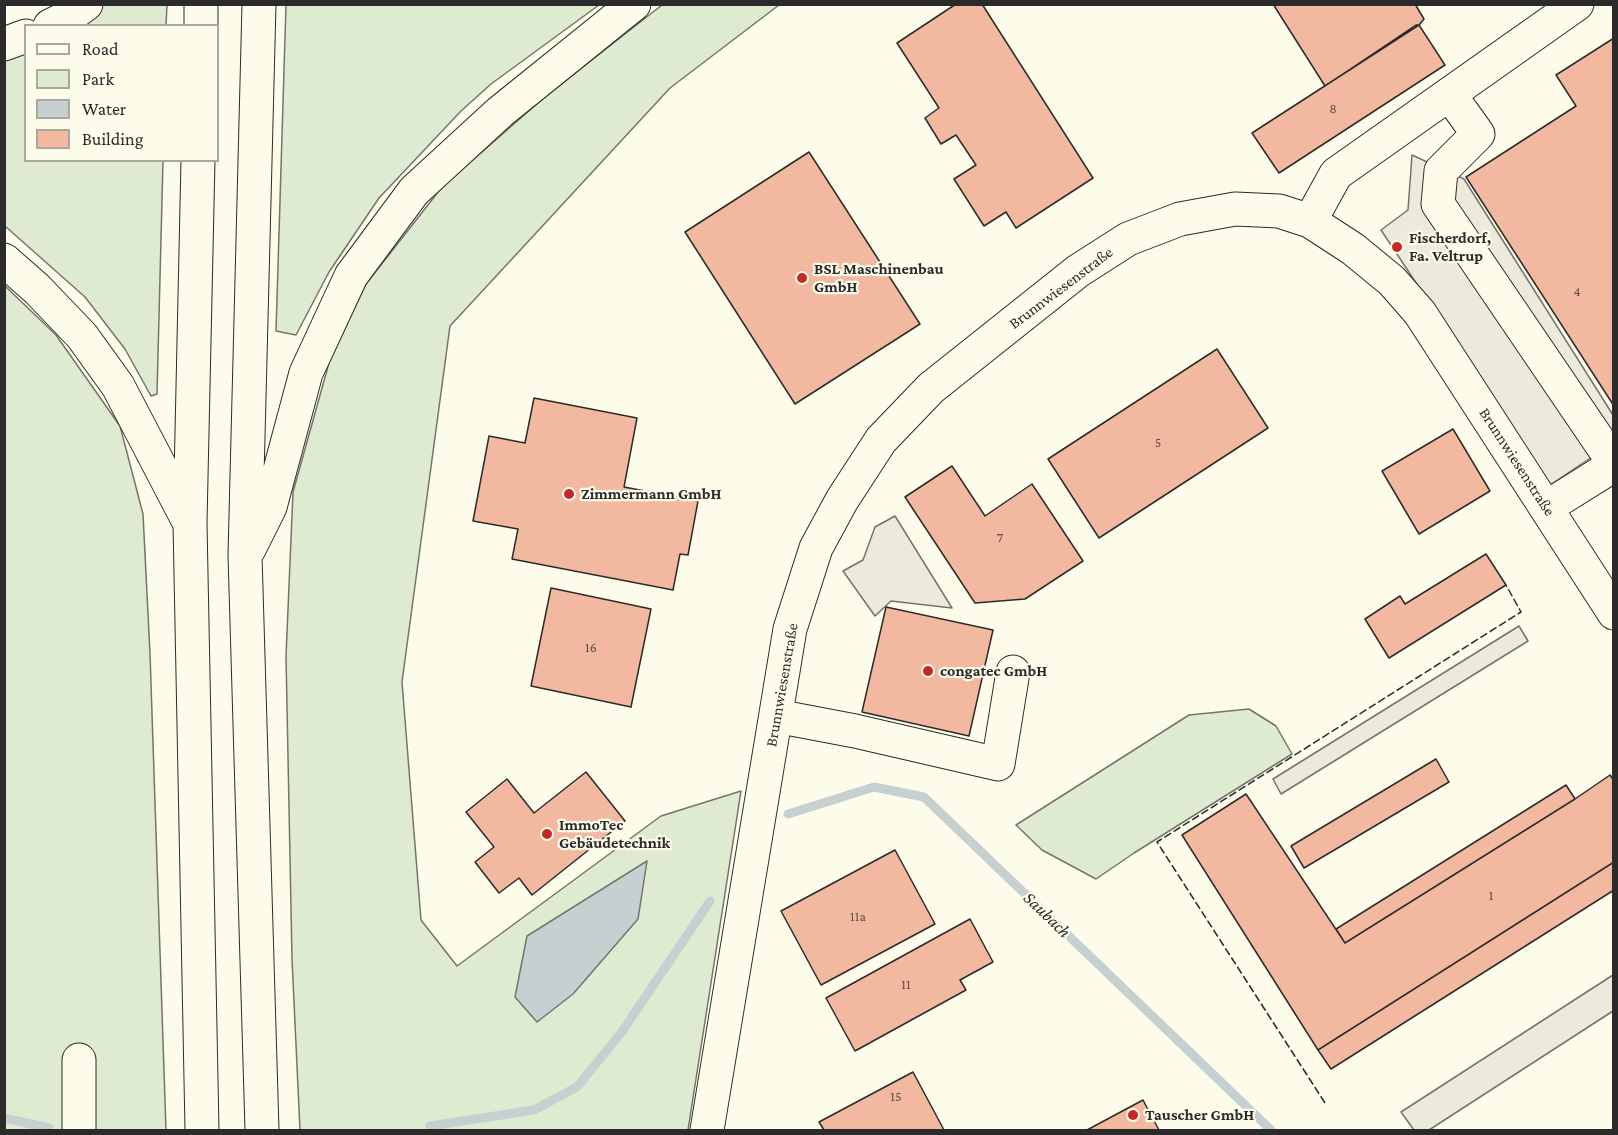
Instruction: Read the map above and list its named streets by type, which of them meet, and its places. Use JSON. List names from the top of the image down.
{
  "streets": {
    "main road": ["Brunnwiesenstraße"]
  },
  "water": ["Saubach"],
  "places": [
    "Fischerdorf, Fa. Veltrup",
    "BSL Maschinenbau GmbH",
    "Zimmermann GmbH",
    "congatec GmbH",
    "ImmoTec Gebäudetechnik",
    "Tauscher GmbH"
  ],
  "house_numbers": [
    "8",
    "4",
    "5",
    "7",
    "16",
    "1",
    "11a",
    "11",
    "15"
  ],
  "legend": [
    "Road",
    "Park",
    "Water",
    "Building"
  ]
}
